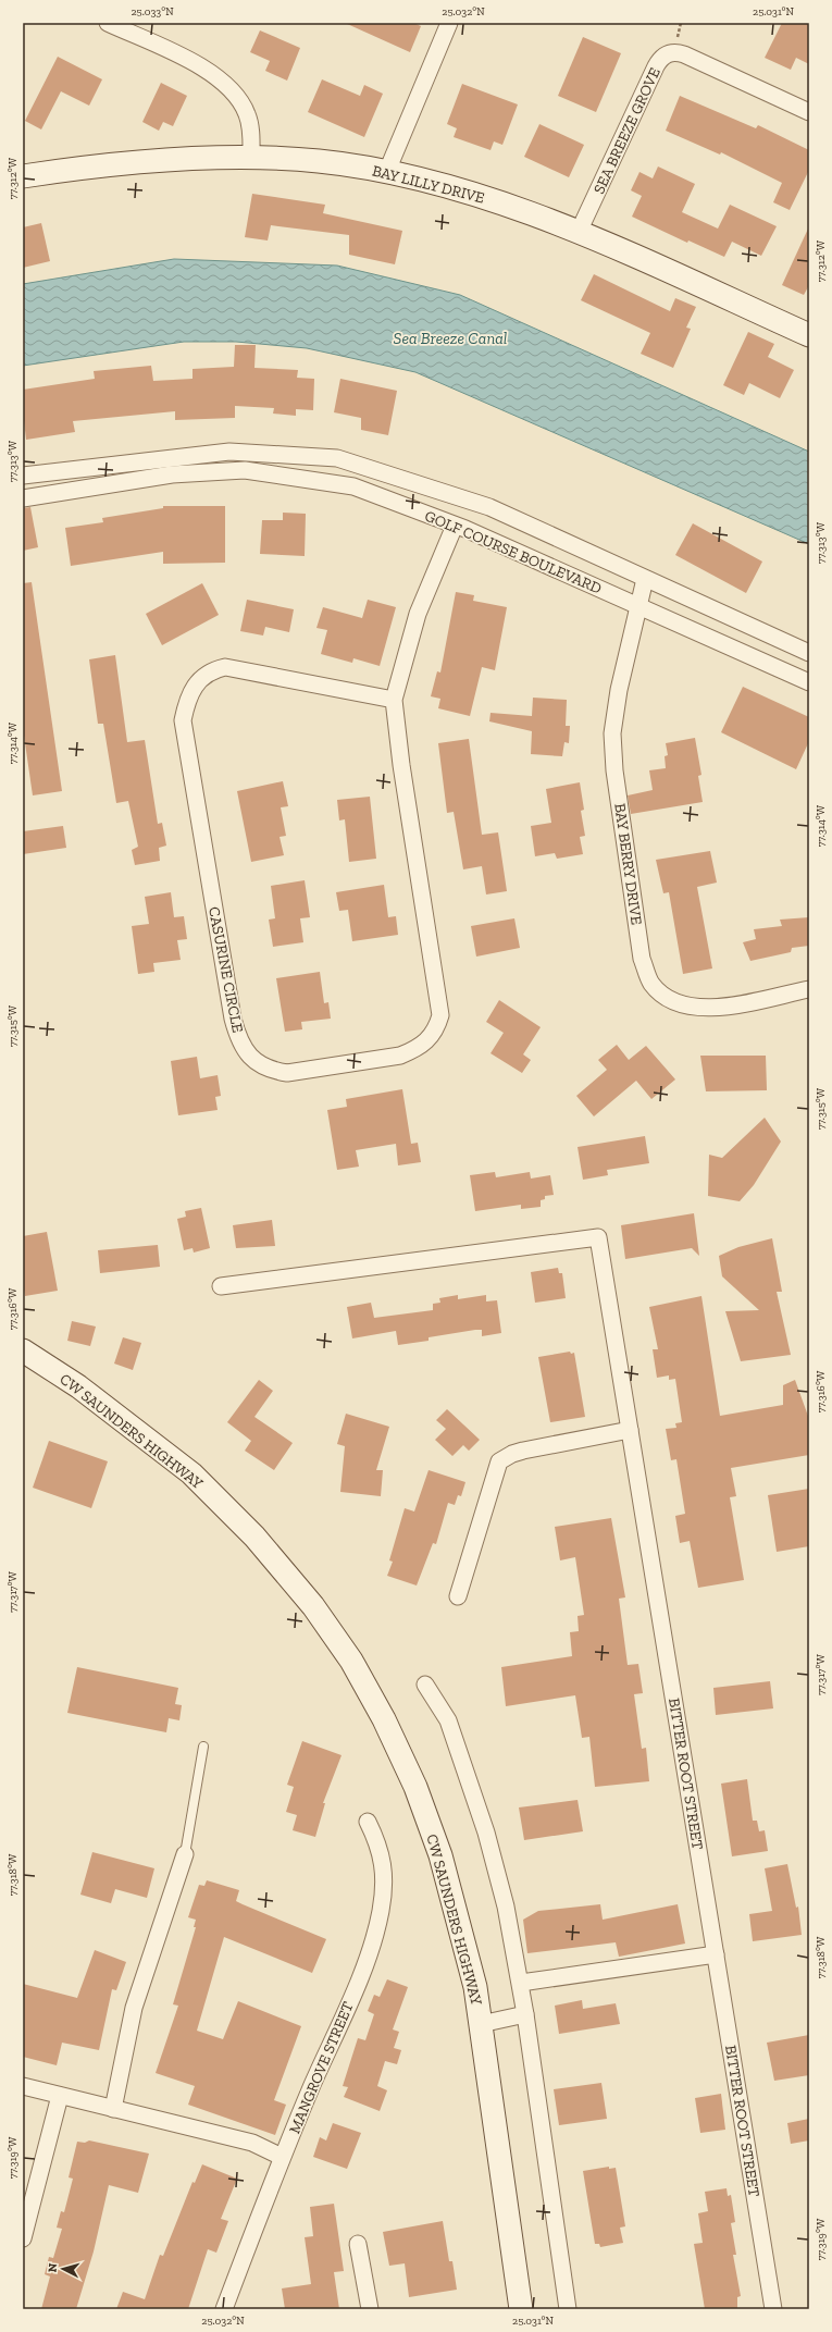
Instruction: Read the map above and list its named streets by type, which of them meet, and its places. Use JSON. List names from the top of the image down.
{
  "streets": {
    "main road": ["BAY LILLY DRIVE", "CW SAUNDERS HIGHWAY"],
    "street": [
      "SEA BREEZE GROVE",
      "GOLF COURSE BOULEVARD",
      "BAY BERRY DRIVE",
      "CASURINE CIRCLE",
      "BITTER ROOT STREET",
      "MANGROVE STREET"
    ]
  },
  "crossings": [
    ["SEA BREEZE GROVE", "BAY LILLY DRIVE"],
    ["GOLF COURSE BOULEVARD", "BAY BERRY DRIVE"],
    ["GOLF COURSE BOULEVARD", "CASURINE CIRCLE"]
  ],
  "water": ["Sea Breeze Canal"],
  "north": "left",
  "coordinates": [
    "25.033°N",
    "25.032°N",
    "25.031°N",
    "77.312°W",
    "77.313°W",
    "77.314°W",
    "77.315°W",
    "77.316°W",
    "77.317°W",
    "77.318°W",
    "77.319°W"
  ]
}
